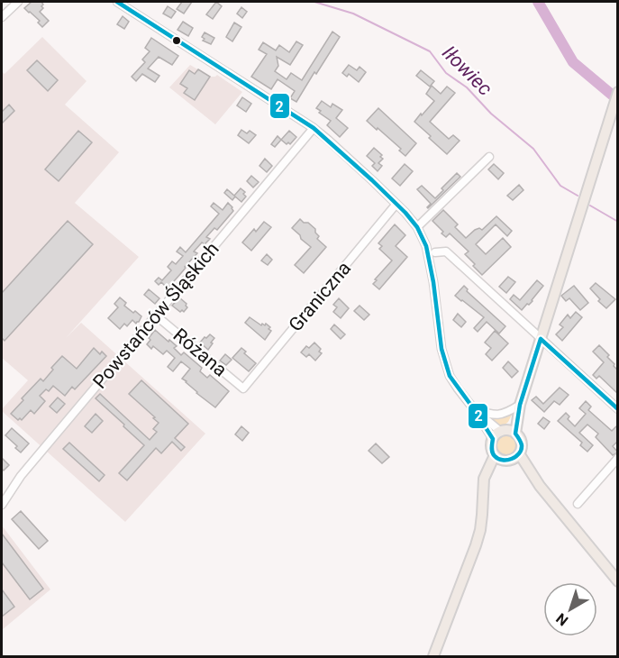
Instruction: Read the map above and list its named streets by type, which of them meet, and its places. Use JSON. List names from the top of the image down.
{
  "streets": {
    "street": ["Graniczna", "Powstańców Śląskich", "Różana"]
  },
  "crossings": [
    ["Graniczna", "Różana"],
    ["Powstańców Śląskich", "Różana"]
  ],
  "water": ["Iłowiec"],
  "lines": ["transit line 2"],
  "north": "bottom left"
}
